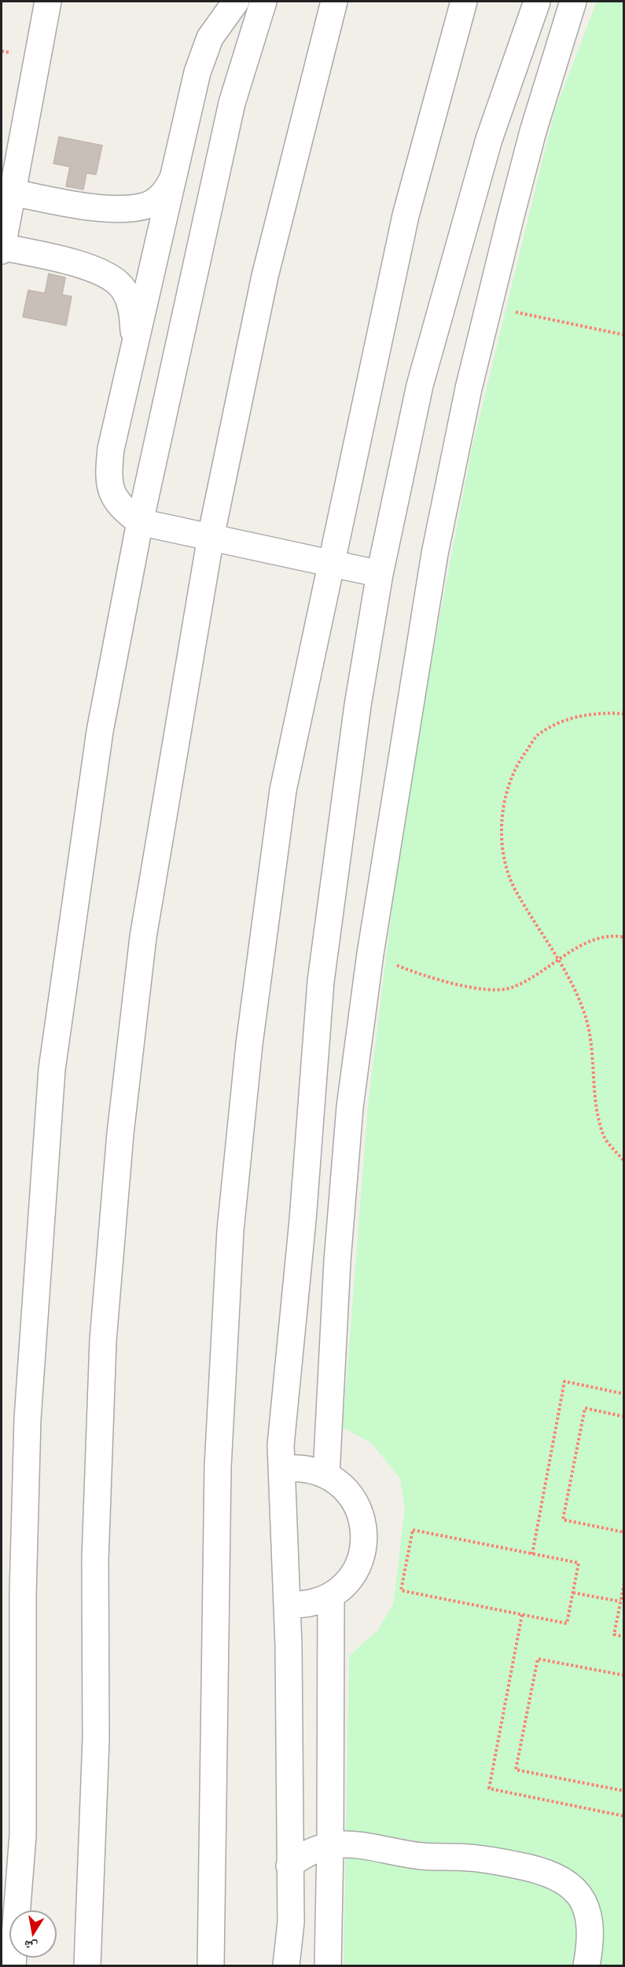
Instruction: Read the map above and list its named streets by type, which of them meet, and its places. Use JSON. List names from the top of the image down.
{
  "north": "bottom"
}
